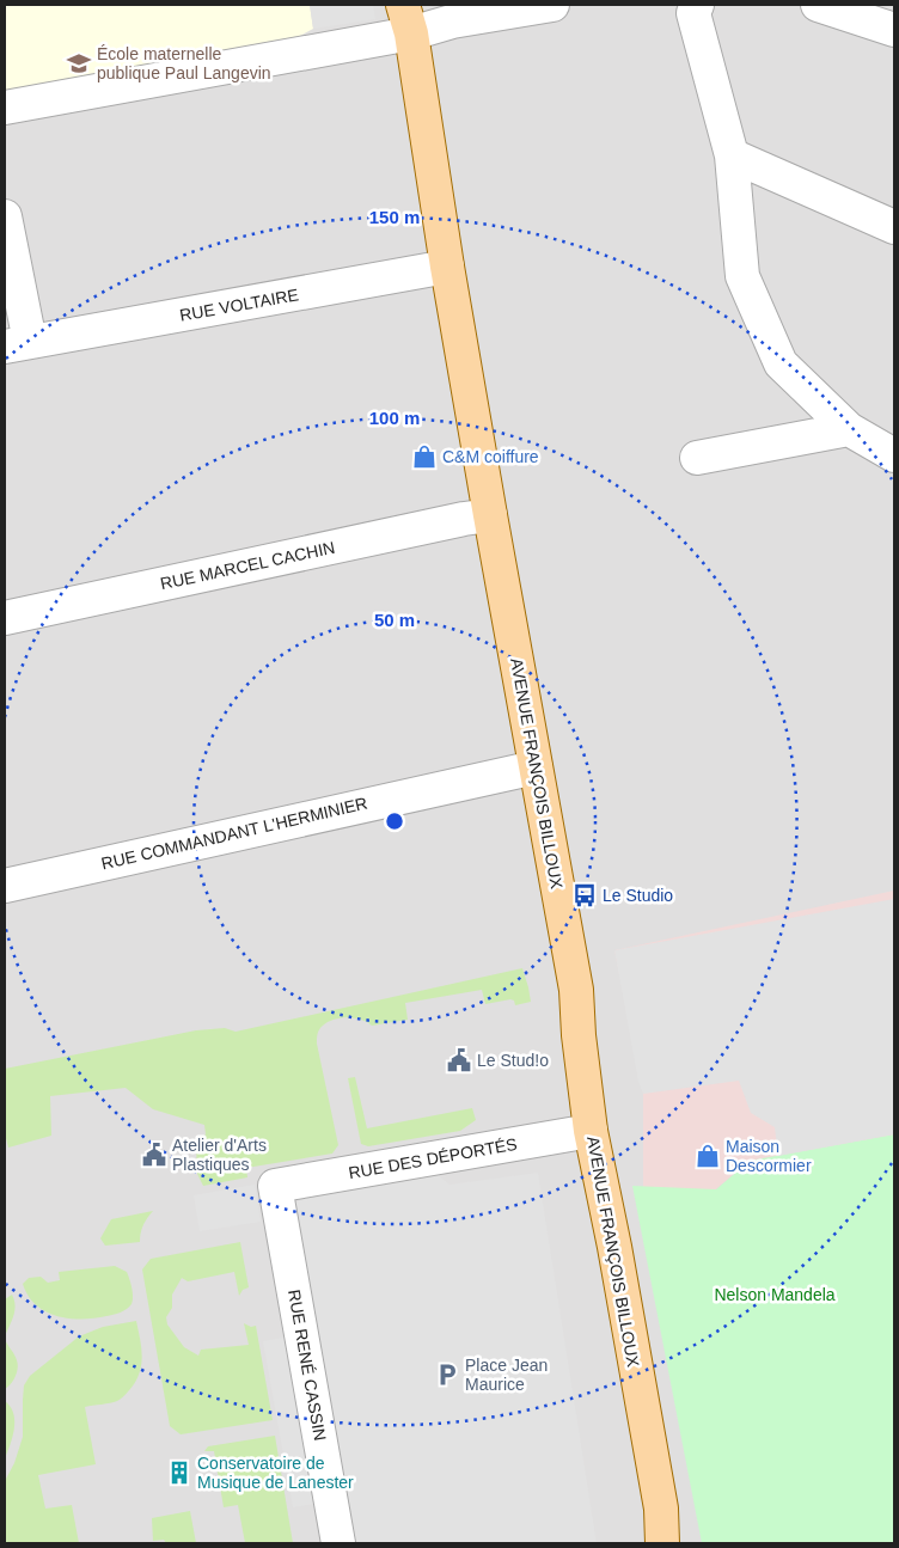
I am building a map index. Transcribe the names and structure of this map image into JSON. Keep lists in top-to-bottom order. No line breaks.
{"streets":{"main road":["AVENUE FRANÇOIS BILLOUX"],"street":["RUE VOLTAIRE","RUE MARCEL CACHIN","RUE COMMANDANT L'HERMINIER","RUE DES DÉPORTÉS","RUE RENÉ CASSIN"]},"crossings":[["RUE VOLTAIRE","AVENUE FRANÇOIS BILLOUX"],["RUE MARCEL CACHIN","AVENUE FRANÇOIS BILLOUX"],["AVENUE FRANÇOIS BILLOUX","RUE COMMANDANT L'HERMINIER"],["AVENUE FRANÇOIS BILLOUX","RUE DES DÉPORTÉS"],["RUE DES DÉPORTÉS","RUE RENÉ CASSIN"]],"parks":["Nelson Mandela"],"places":{"school or university":["École maternelle publique Paul Langevin"],"shop":["C&M coiffure","Maison Descormier"],"bus stop":["Le Studio"],"public building":["Le Stud!o","Atelier d'Arts Plastiques"],"parking":["Place Jean Maurice"],"building":["Conservatoire de Musique de Lanester"]},"rings":["150 m","100 m","50 m"]}
